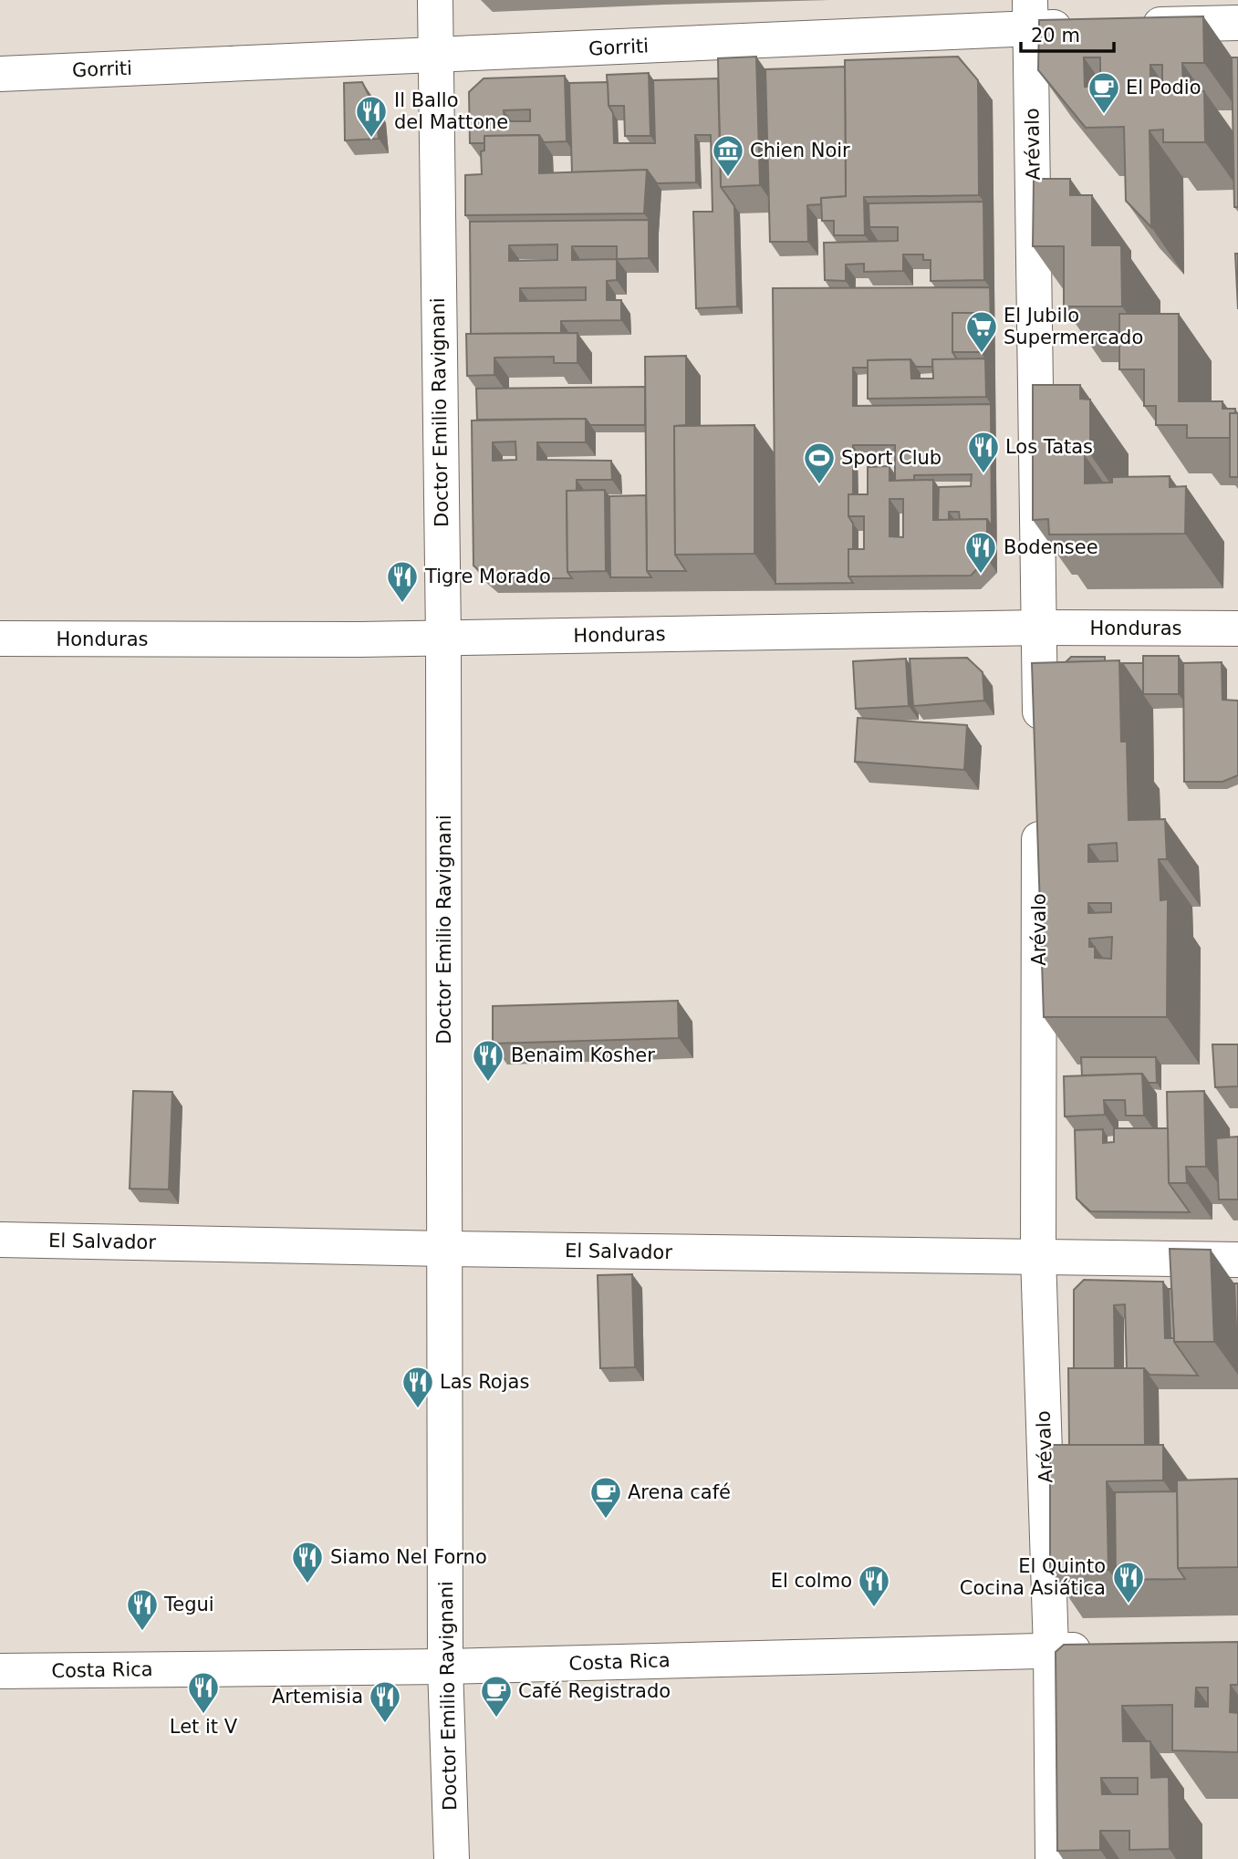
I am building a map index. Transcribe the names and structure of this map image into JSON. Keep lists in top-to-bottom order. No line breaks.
{"streets":{"street":["Gorriti","Arévalo","Doctor Emilio Ravignani","Honduras","El Salvador","Costa Rica"]},"crossings":[["Gorriti","Arévalo"],["Gorriti","Doctor Emilio Ravignani"],["Arévalo","Honduras"],["Arévalo","El Salvador"],["Arévalo","Costa Rica"],["Doctor Emilio Ravignani","Honduras"],["Doctor Emilio Ravignani","El Salvador"],["Doctor Emilio Ravignani","Costa Rica"]],"places":{"cafe":["El Podio","Arena café","Café Registrado"],"restaurant":["Il Ballo del Mattone","Los Tatas","Bodensee","Tigre Morado","Benaim Kosher","Las Rojas","Siamo Nel Forno","El Quinto Cocina Asiática","El colmo","Tegui","Let it V","Artemisia"],"museum":["Chien Noir"],"supermarket":["El Jubilo Supermercado"],"sports":["Sport Club"]},"scale_bar":"20 m"}
